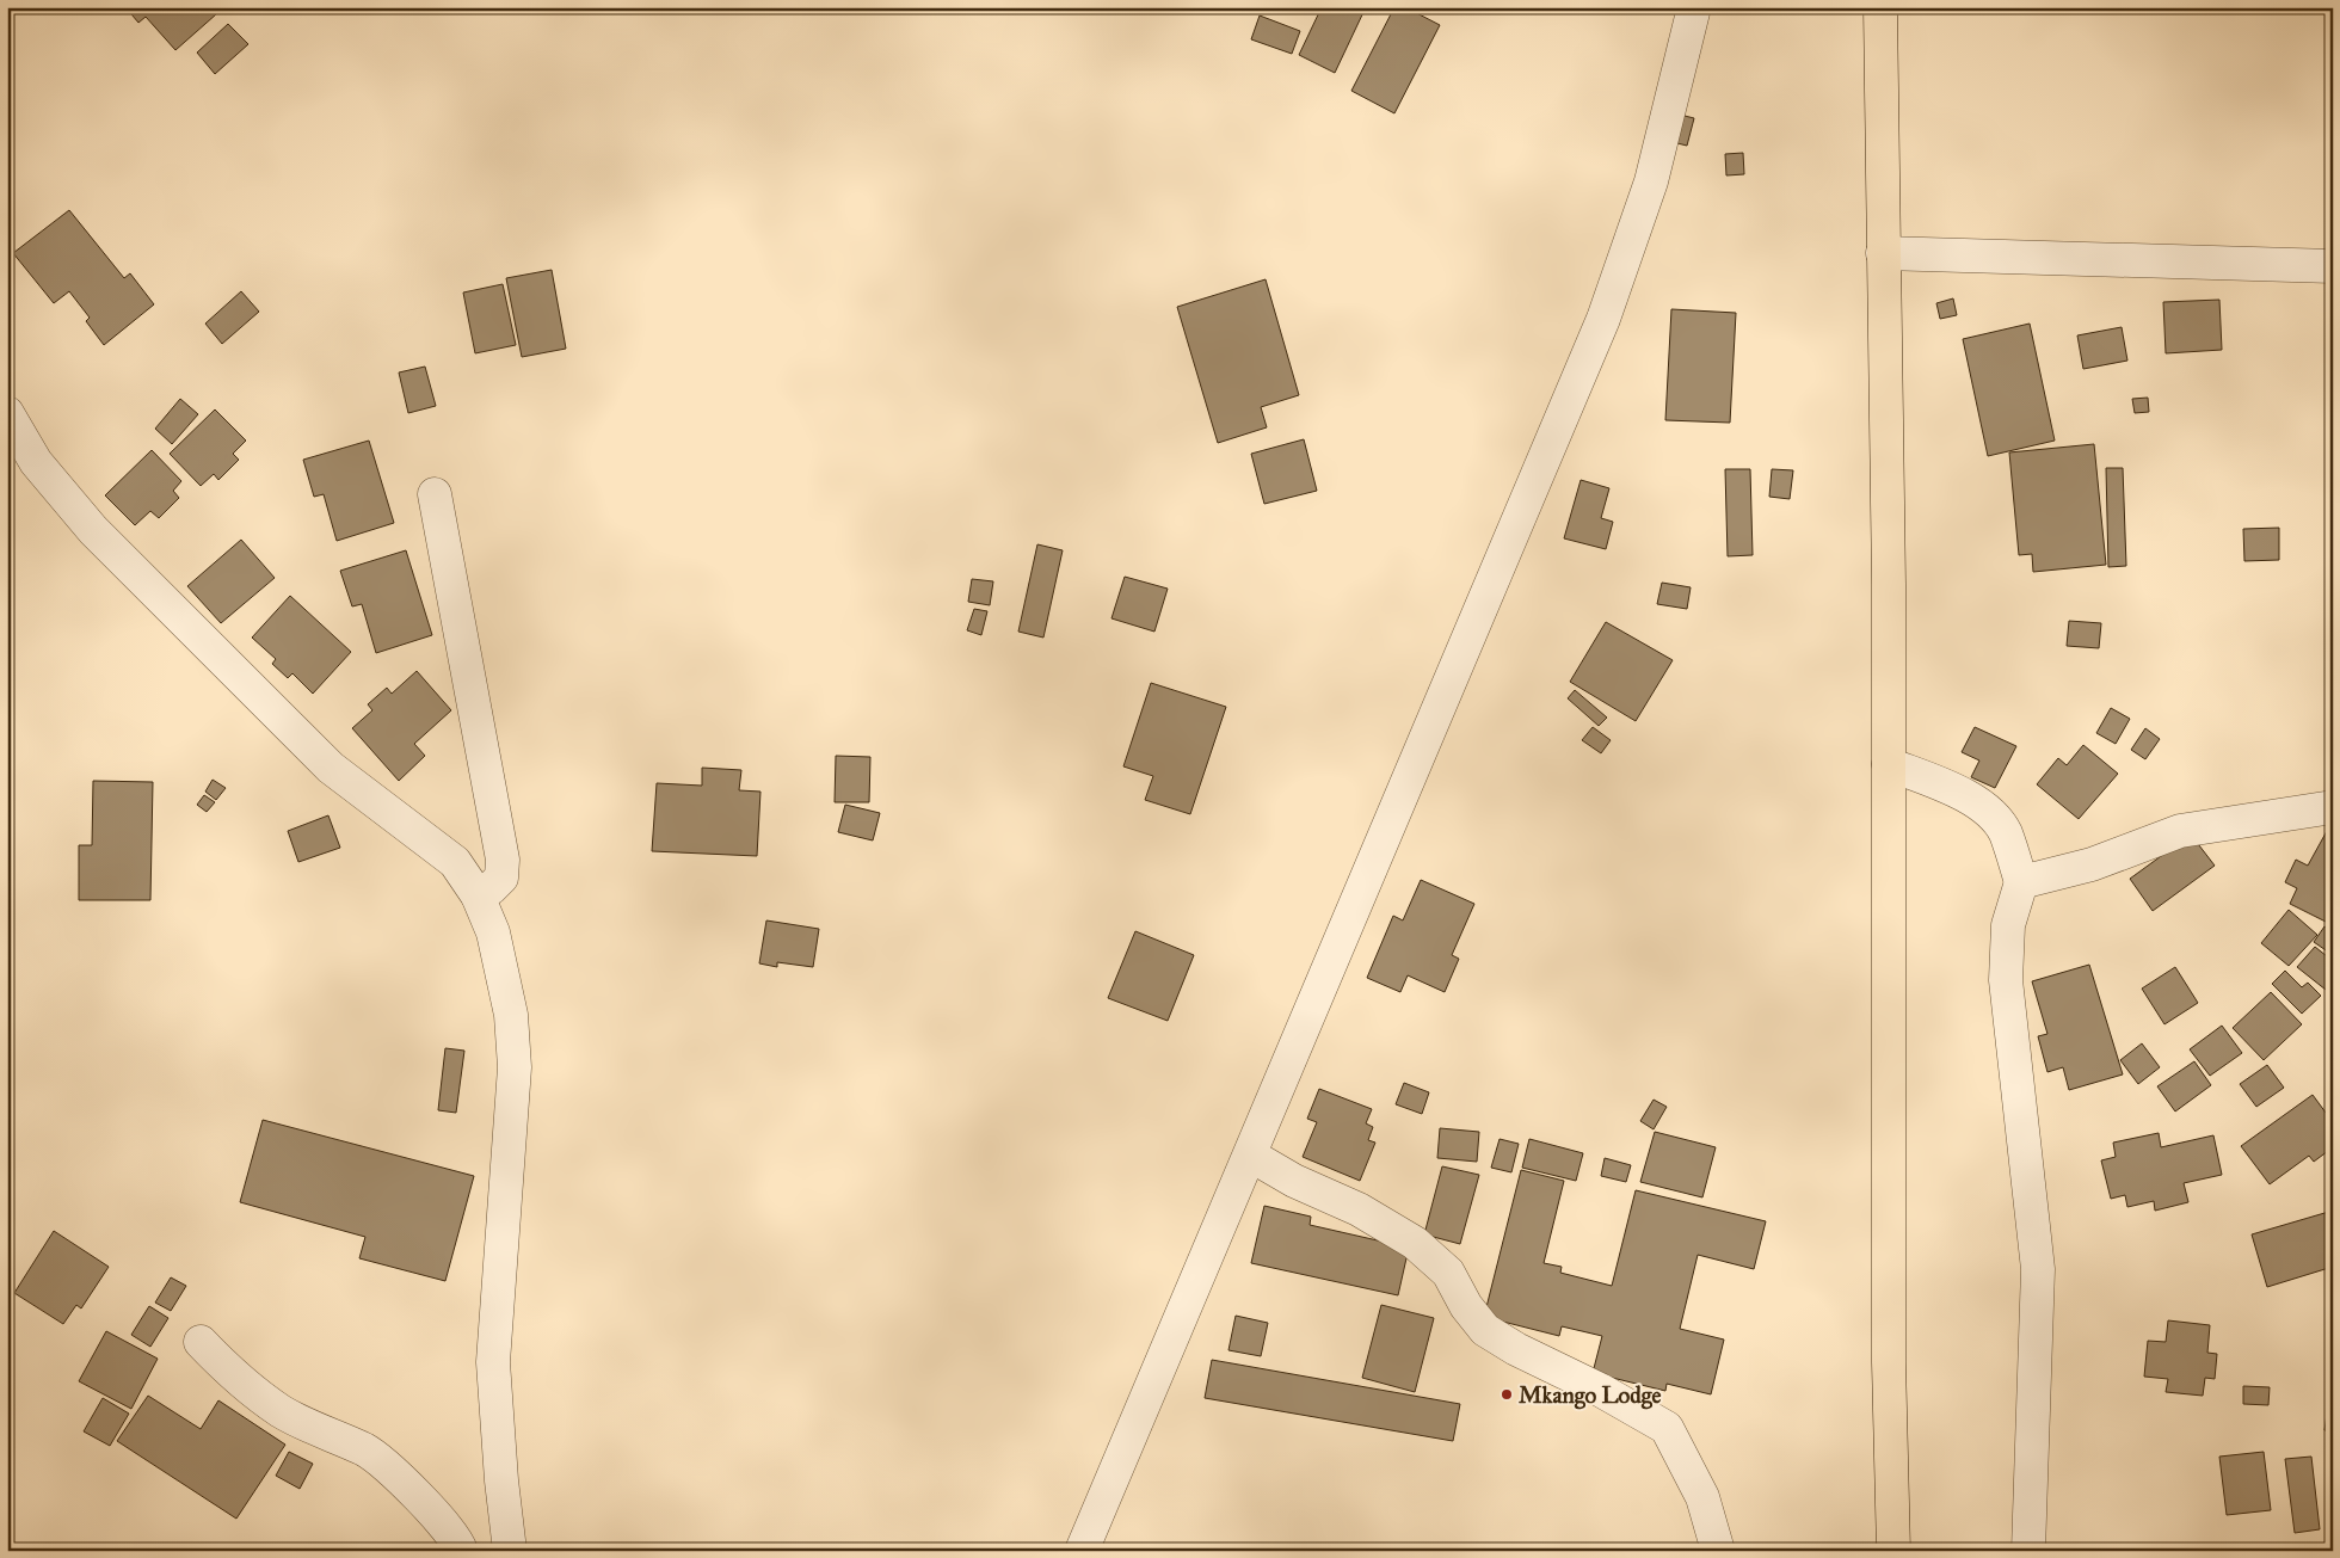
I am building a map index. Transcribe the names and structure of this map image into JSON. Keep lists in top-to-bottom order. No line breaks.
{"places":["Mkango Lodge"]}
